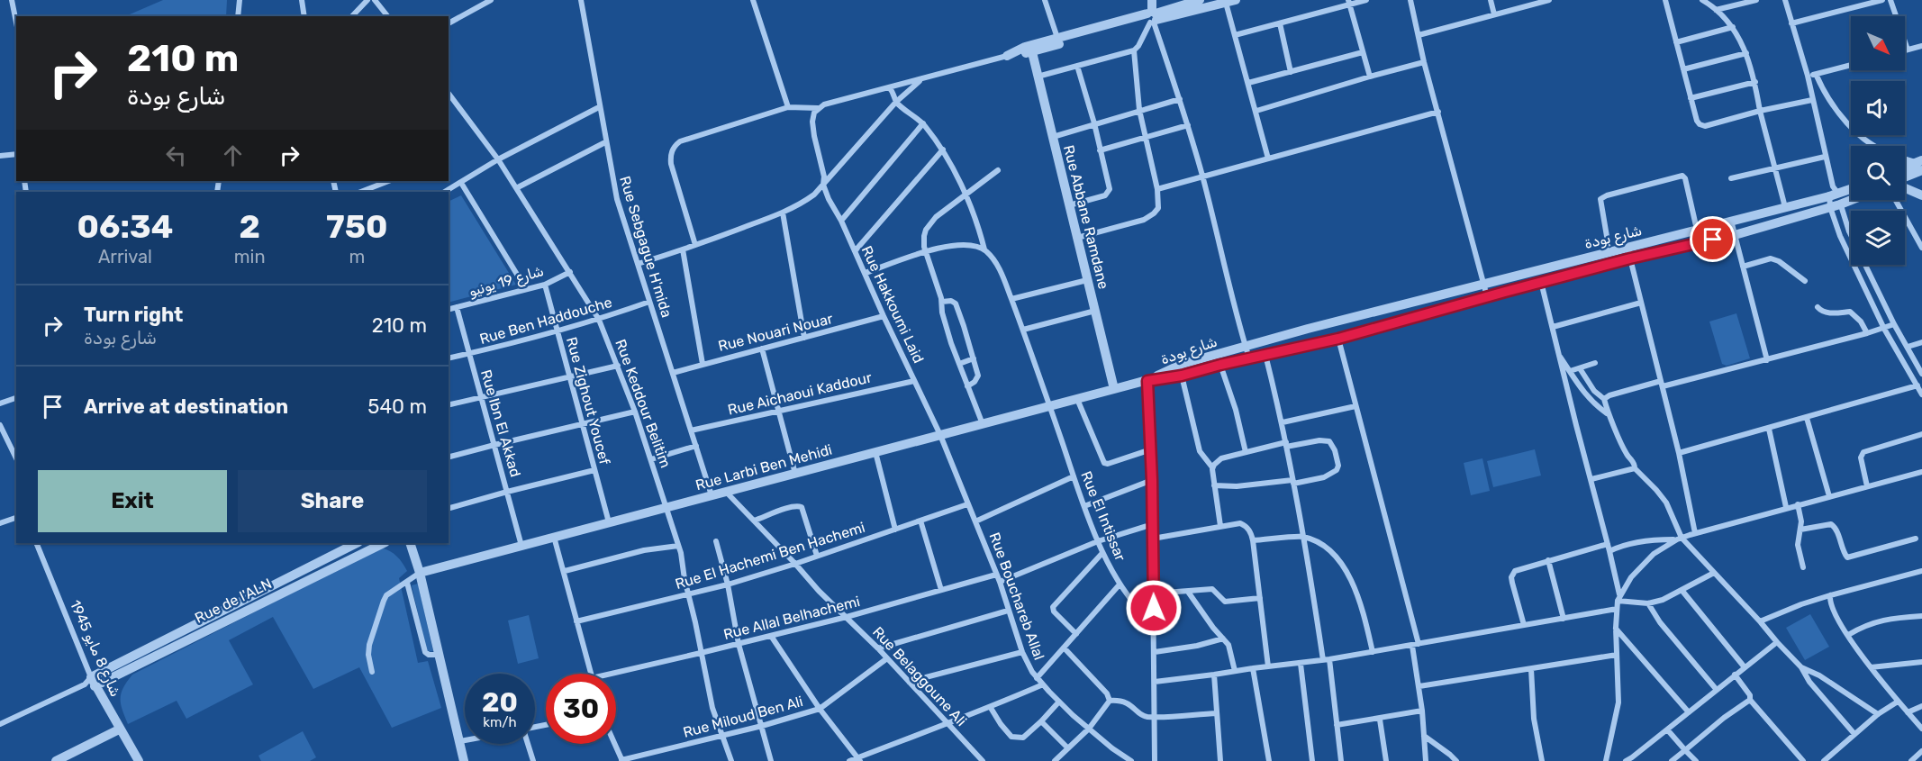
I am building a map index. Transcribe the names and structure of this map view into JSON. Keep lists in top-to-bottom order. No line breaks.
{"streets":{"street":["Rue Abbane Ramdane","شارع بودة","Rue Sebgague H'mida","شارع 19 يونيو","Rue Hakkoumi Laid","Rue Ben Haddouche","Rue Nouari Nouar","Rue Aichaoui Kaddour","Rue Zighout Youcef","Rue Keddour Belitim","Rue Ibn El Akkad","Rue Larbi Ben Mehidi","Rue El Intissar","Rue El Hachemi Ben Hachemi","Rue Bouchareb Allal","Rue de l'ALN","Rue Allal Belhachemi","شارع 8 مايو 1945","Rue Belaggoune Ali","Rue Miloud Ben Ali"]},"crossings":[["Rue Abbane Ramdane","Rue Larbi Ben Mehidi"],["شارع بودة","Rue Larbi Ben Mehidi"],["Rue Sebgague H'mida","Rue Ben Haddouche"],["Rue Sebgague H'mida","Rue Nouari Nouar"],["Rue Sebgague H'mida","Rue Aichaoui Kaddour"],["Rue Sebgague H'mida","Rue Larbi Ben Mehidi"],["شارع 19 يونيو","Rue Zighout Youcef"],["شارع 19 يونيو","Rue Keddour Belitim"],["شارع 19 يونيو","Rue Ibn El Akkad"],["Rue Hakkoumi Laid","Rue Nouari Nouar"],["Rue Hakkoumi Laid","Rue Aichaoui Kaddour"],["Rue Hakkoumi Laid","Rue Larbi Ben Mehidi"],["Rue Hakkoumi Laid","Rue Bouchareb Allal"],["Rue Ben Haddouche","Rue Zighout Youcef"],["Rue Ben Haddouche","Rue Keddour Belitim"],["Rue Ben Haddouche","Rue Ibn El Akkad"],["Rue Zighout Youcef","Rue Larbi Ben Mehidi"],["Rue Keddour Belitim","Rue Larbi Ben Mehidi"],["Rue Keddour Belitim","Rue El Hachemi Ben Hachemi"],["Rue Keddour Belitim","Rue Allal Belhachemi"],["Rue Keddour Belitim","Rue Miloud Ben Ali"],["Rue Ibn El Akkad","Rue Larbi Ben Mehidi"],["Rue Larbi Ben Mehidi","Rue El Intissar"],["Rue Larbi Ben Mehidi","Rue Bouchareb Allal"],["Rue Larbi Ben Mehidi","Rue Belaggoune Ali"],["Rue El Hachemi Ben Hachemi","Rue Bouchareb Allal"],["Rue El Hachemi Ben Hachemi","Rue Belaggoune Ali"],["Rue Bouchareb Allal","Rue Allal Belhachemi"],["Rue de l'ALN","شارع 8 مايو 1945"],["Rue Allal Belhachemi","Rue Belaggoune Ali"],["Rue Belaggoune Ali","Rue Miloud Ben Ali"]],"north":"bottom right","page":{"turn":["210 m","شارع بودة"],"eta":["06:34","Arrival","2","min","750","m"],"list":[{"name":"Turn right","note":"شارع بودة","value":"210 m"},{"name":"Arrive at destination","value":"540 m"}],"buttons":["Exit","Share"],"speed":"20 km/h","limit":"30"}}
